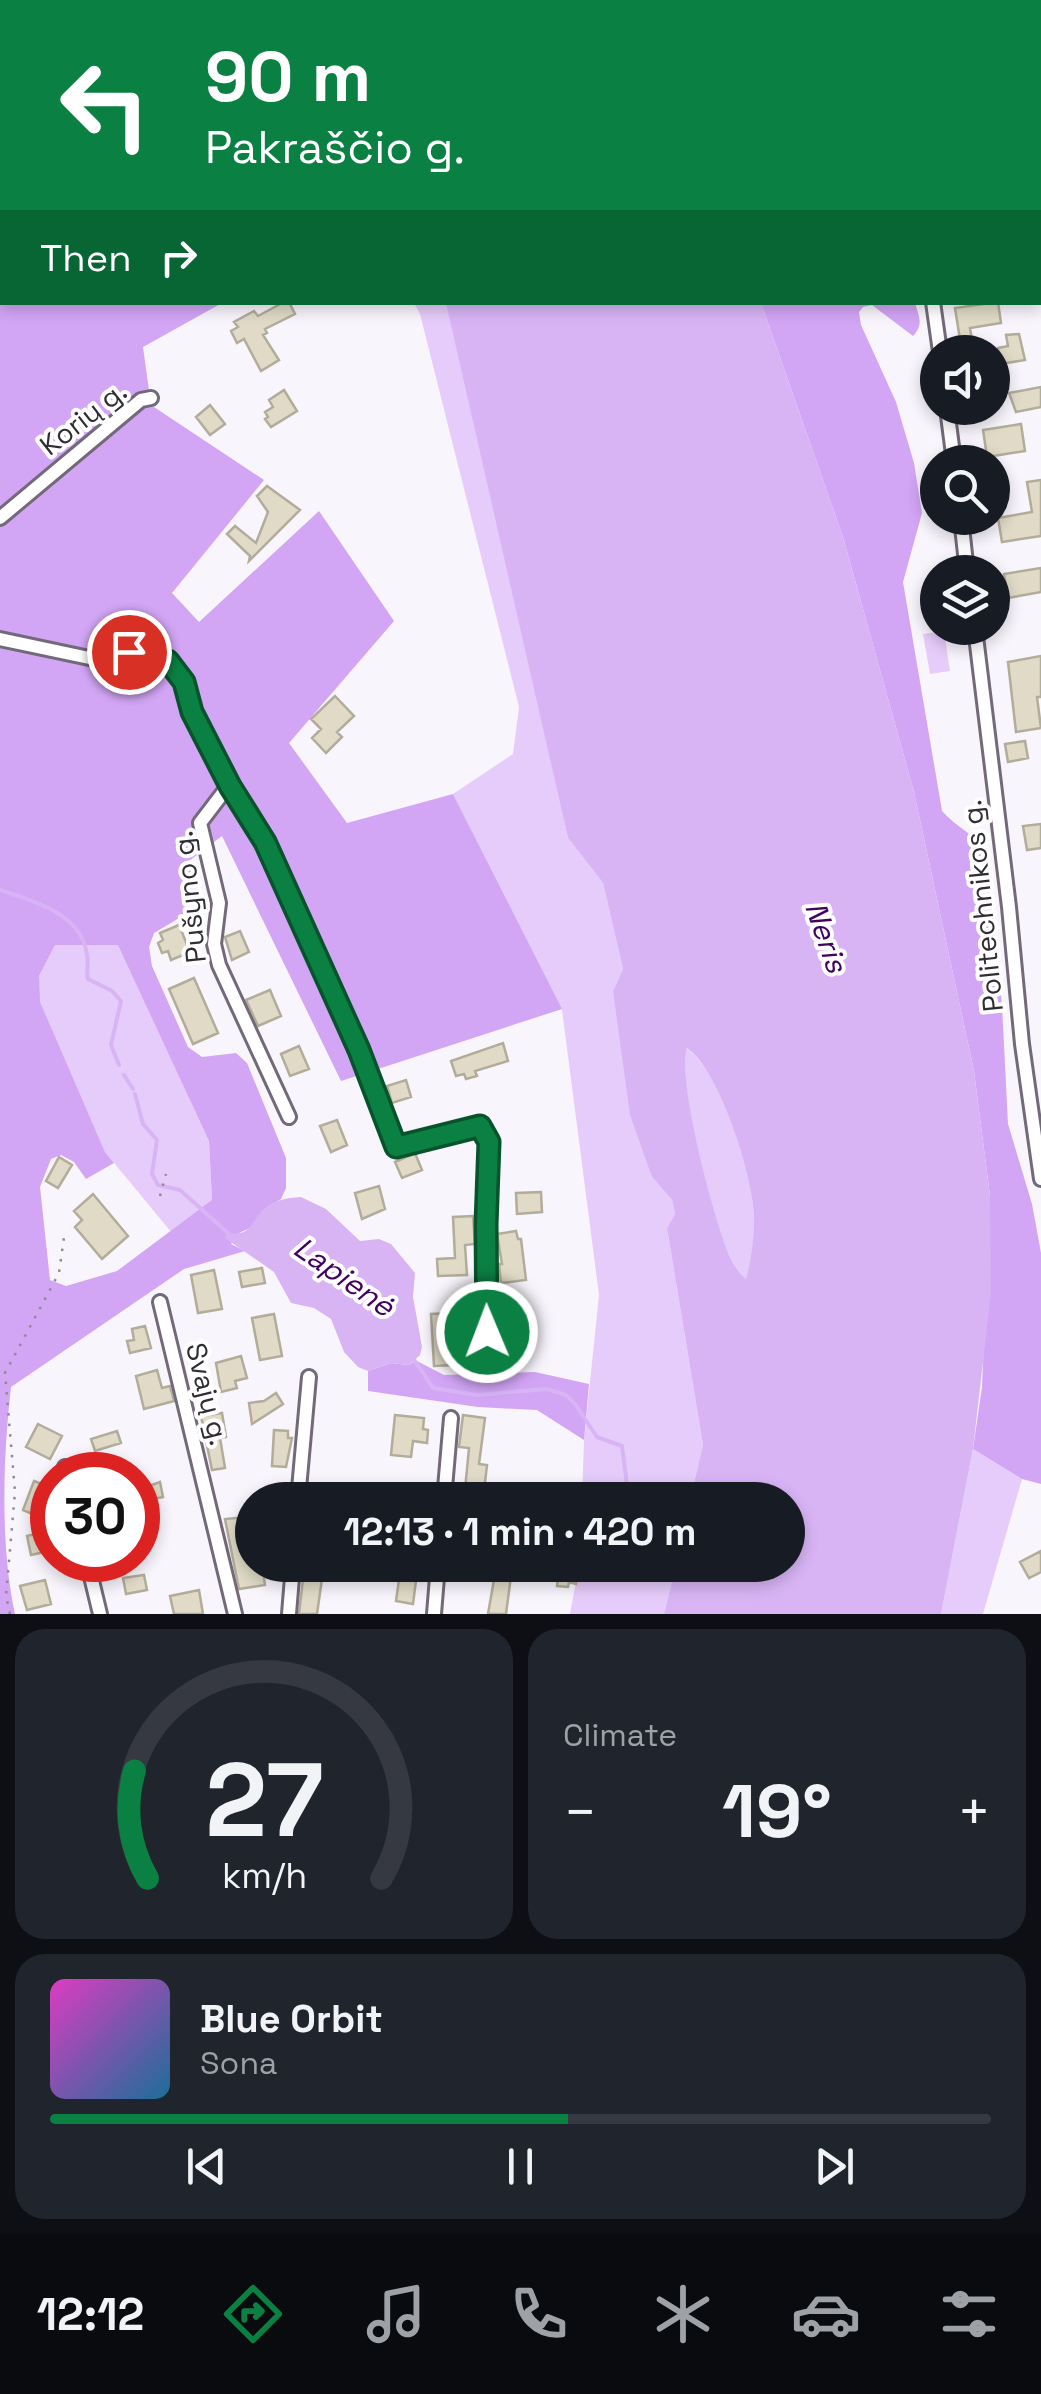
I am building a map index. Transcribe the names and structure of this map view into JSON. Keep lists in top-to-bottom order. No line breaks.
{"streets":{"street":["Korių g.","Pušyno g.","Politechnikos g.","Svajų g."]},"water":["Neris","Lapienė"],"page":{"turn":["90 m","Pakraščio g."],"then":"Then","limit":"30","trip":"12:13 · 1 min · 420 m","tile":"Climate","heat":["−","19°","+"],"song":["Blue Orbit","Sona"],"tabs":"12:12","gauge":["27","km/h"]}}
